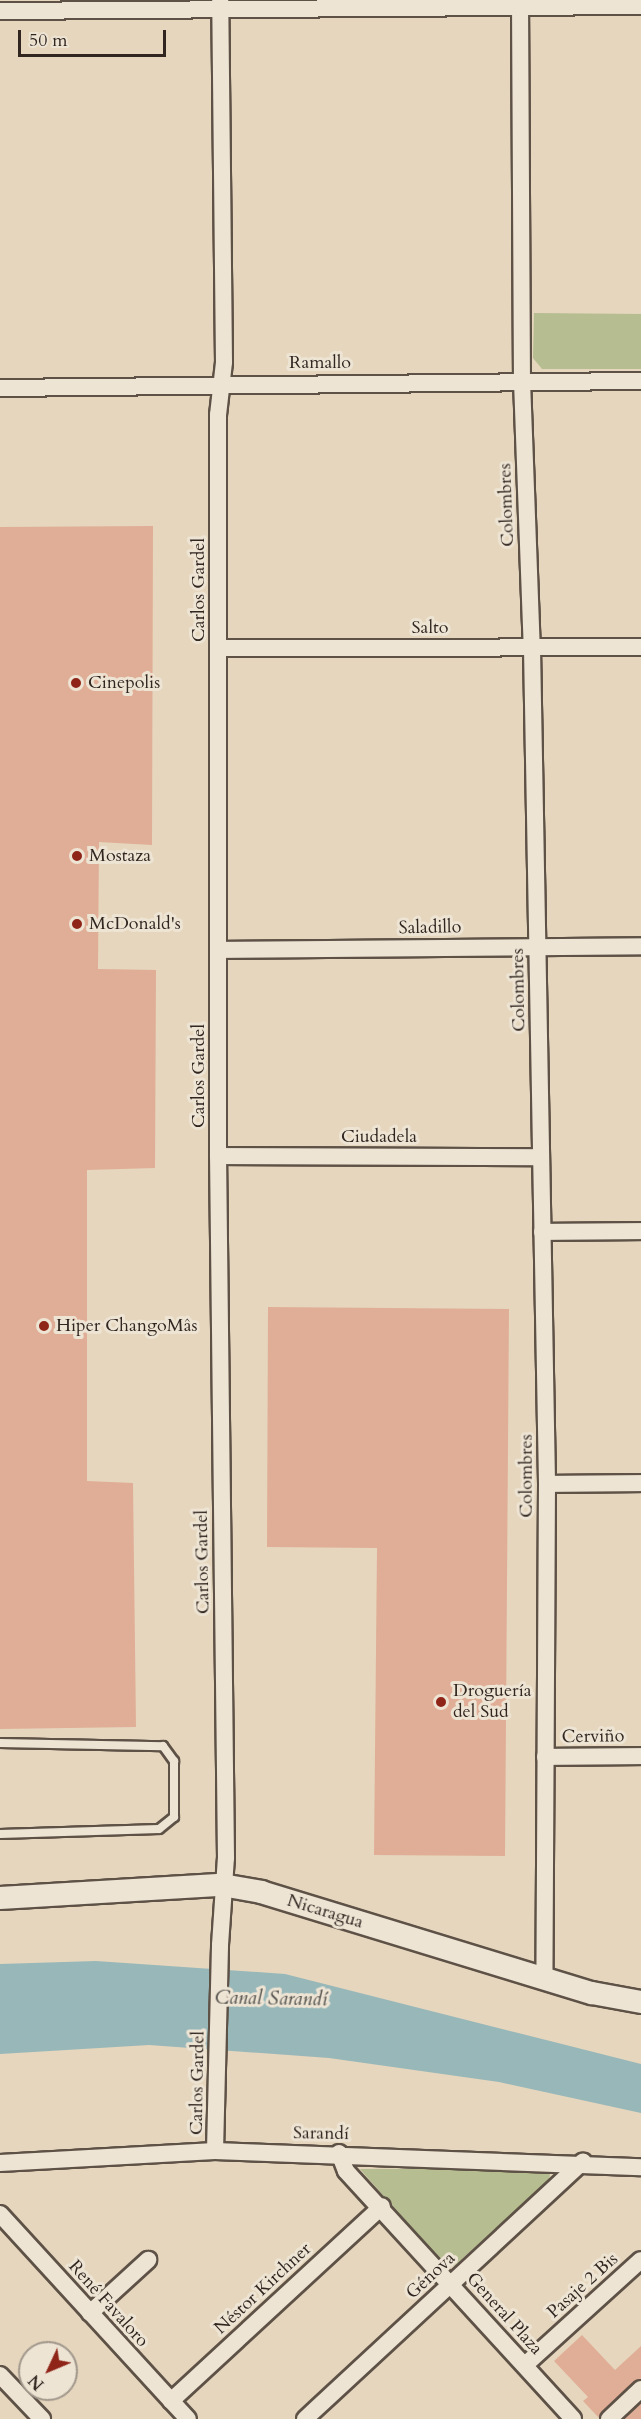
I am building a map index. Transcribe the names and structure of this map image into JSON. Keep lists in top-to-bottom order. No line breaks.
{"streets":{"main road":["Nicaragua"],"street":["Ramallo","Colombres","Carlos Gardel","Salto","Saladillo","Ciudadela","Cerviño","Sarandí","Génova","Pasaje 2 Bis","Néstor Kirchner","René Favaloro","General Plaza"]},"crossings":[["Ramallo","Colombres"],["Ramallo","Carlos Gardel"],["Colombres","Salto"],["Colombres","Saladillo"],["Colombres","Ciudadela"],["Colombres","Cerviño"],["Colombres","Nicaragua"],["Carlos Gardel","Salto"],["Carlos Gardel","Saladillo"],["Carlos Gardel","Ciudadela"],["Carlos Gardel","Nicaragua"],["Carlos Gardel","Sarandí"],["Sarandí","Génova"],["Sarandí","General Plaza"],["Génova","General Plaza"],["Pasaje 2 Bis","General Plaza"],["Néstor Kirchner","René Favaloro"],["Néstor Kirchner","General Plaza"]],"water":["Canal Sarandí"],"places":["Cinepolis","Mostaza","McDonald's","Hiper ChangoMâs","Droguería del Sud"],"scale_bar":"50 m","north":"bottom left"}
